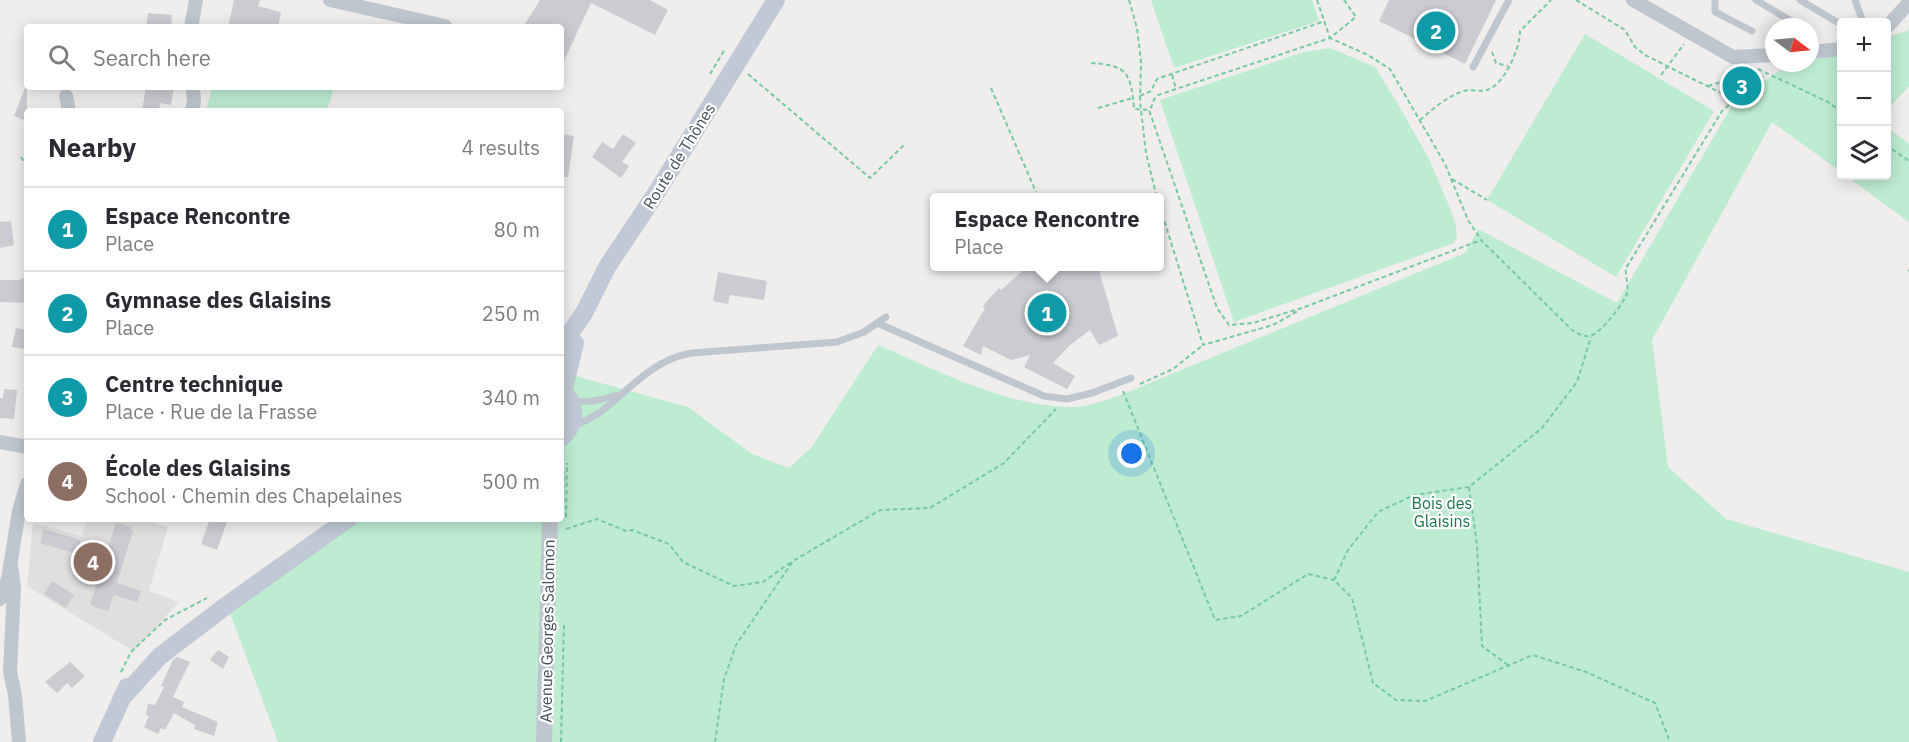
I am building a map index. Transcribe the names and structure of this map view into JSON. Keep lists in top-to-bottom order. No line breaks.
{"streets":{"main road":["Route de Thônes"],"street":["Avenue Georges Salomon"]},"parks":["Bois des Glaisins"],"north":"right","page":{"pins":["2","3","1","4"],"map_buttons":["+","−"],"search":"Search here","heading":["Nearby","4 results"],"list":[{"mark":"1","name":"Espace Rencontre","note":"Place","value":"80 m"},{"mark":"2","name":"Gymnase des Glaisins","note":"Place","value":"250 m"},{"mark":"3","name":"Centre technique","note":"Place · Rue de la Frasse","value":"340 m"},{"mark":"4","name":"École des Glaisins","note":"School · Chemin des Chapelaines","value":"500 m"}],"popup":["Espace Rencontre","Place"]}}
